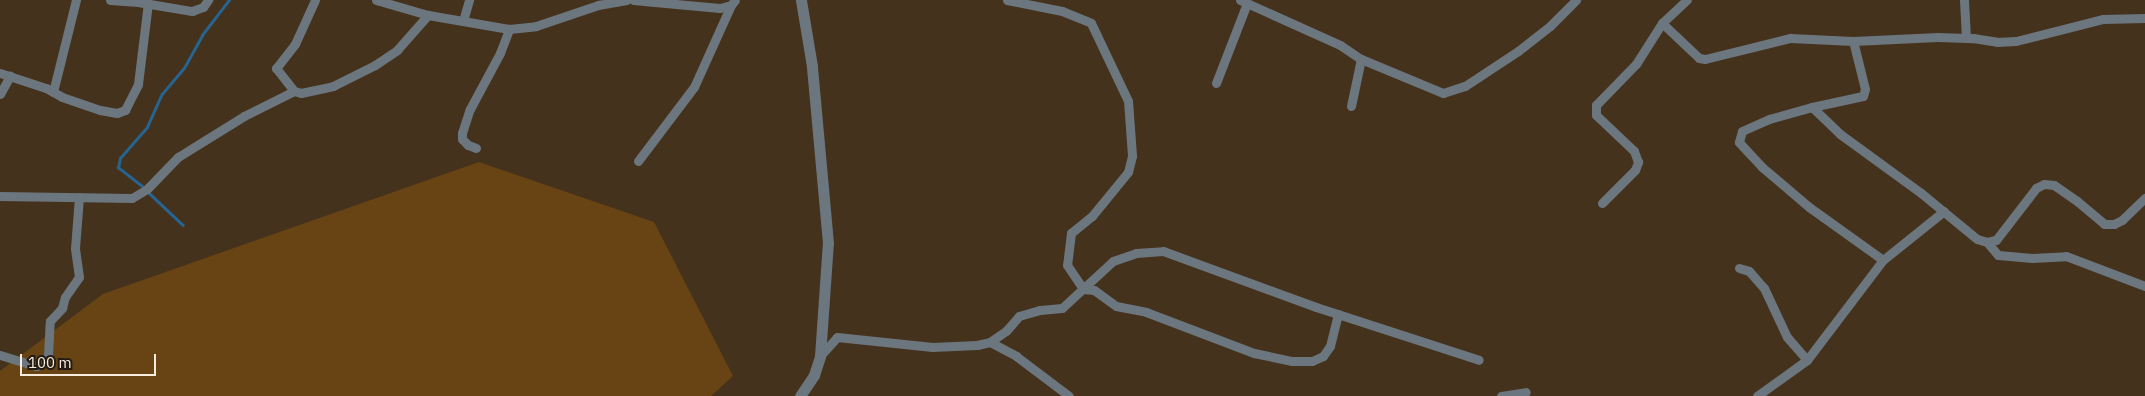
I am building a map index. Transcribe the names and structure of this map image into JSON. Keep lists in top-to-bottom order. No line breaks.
{"scale_bar":"100 m"}
